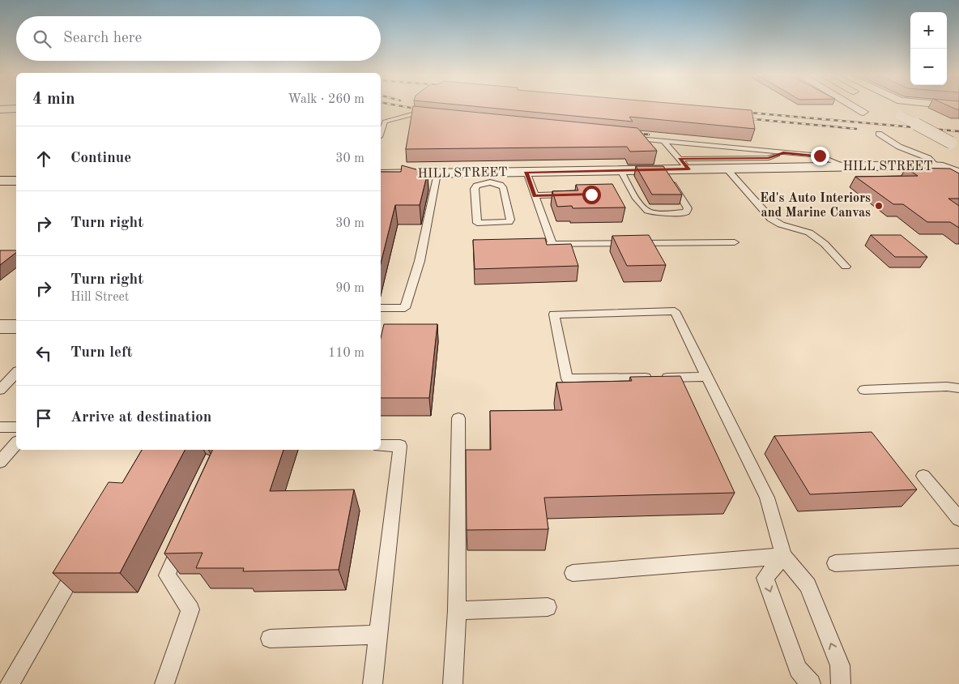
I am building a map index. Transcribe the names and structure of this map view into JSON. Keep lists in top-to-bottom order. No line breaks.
{"streets":{"street":["HILL STREET"]},"places":["Ed's Auto Interiors and Marine Canvas"],"page":{"map_buttons":["+","−"],"search":"Search here","heading":["4 min","Walk · 260 m"],"list":[["Continue","30 m"],["Turn right","30 m"],["Turn right","Hill Street","90 m"],["Turn left","110 m"],"Arrive at destination"]}}
